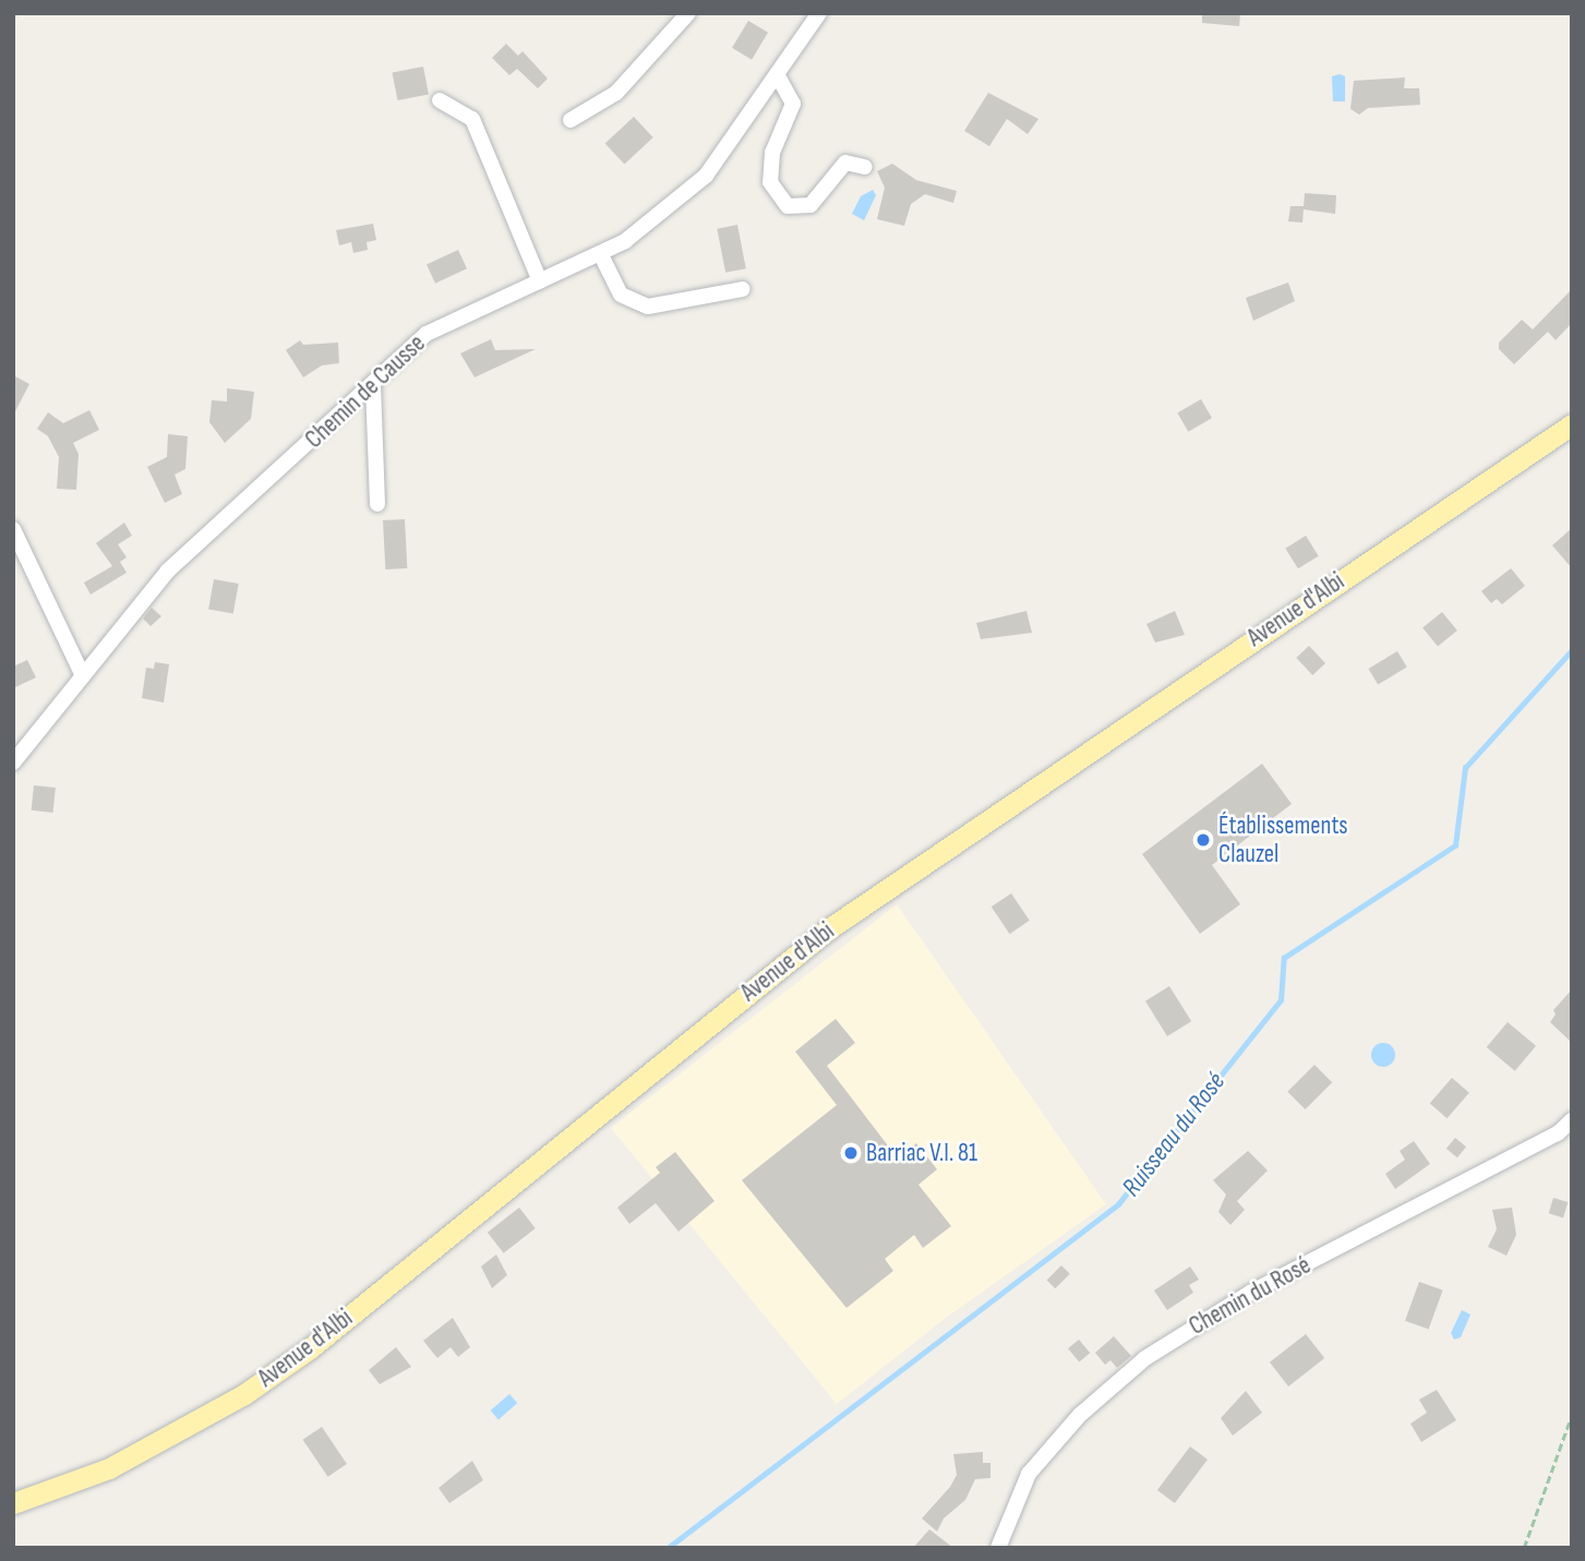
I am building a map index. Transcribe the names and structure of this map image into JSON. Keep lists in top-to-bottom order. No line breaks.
{"streets":{"main road":["Avenue d'Albi"],"street":["Chemin de Causse","Chemin du Rosé"]},"water":["Ruisseau du Rosé"],"places":["Établissements Clauzel","Barriac V.I. 81"]}
